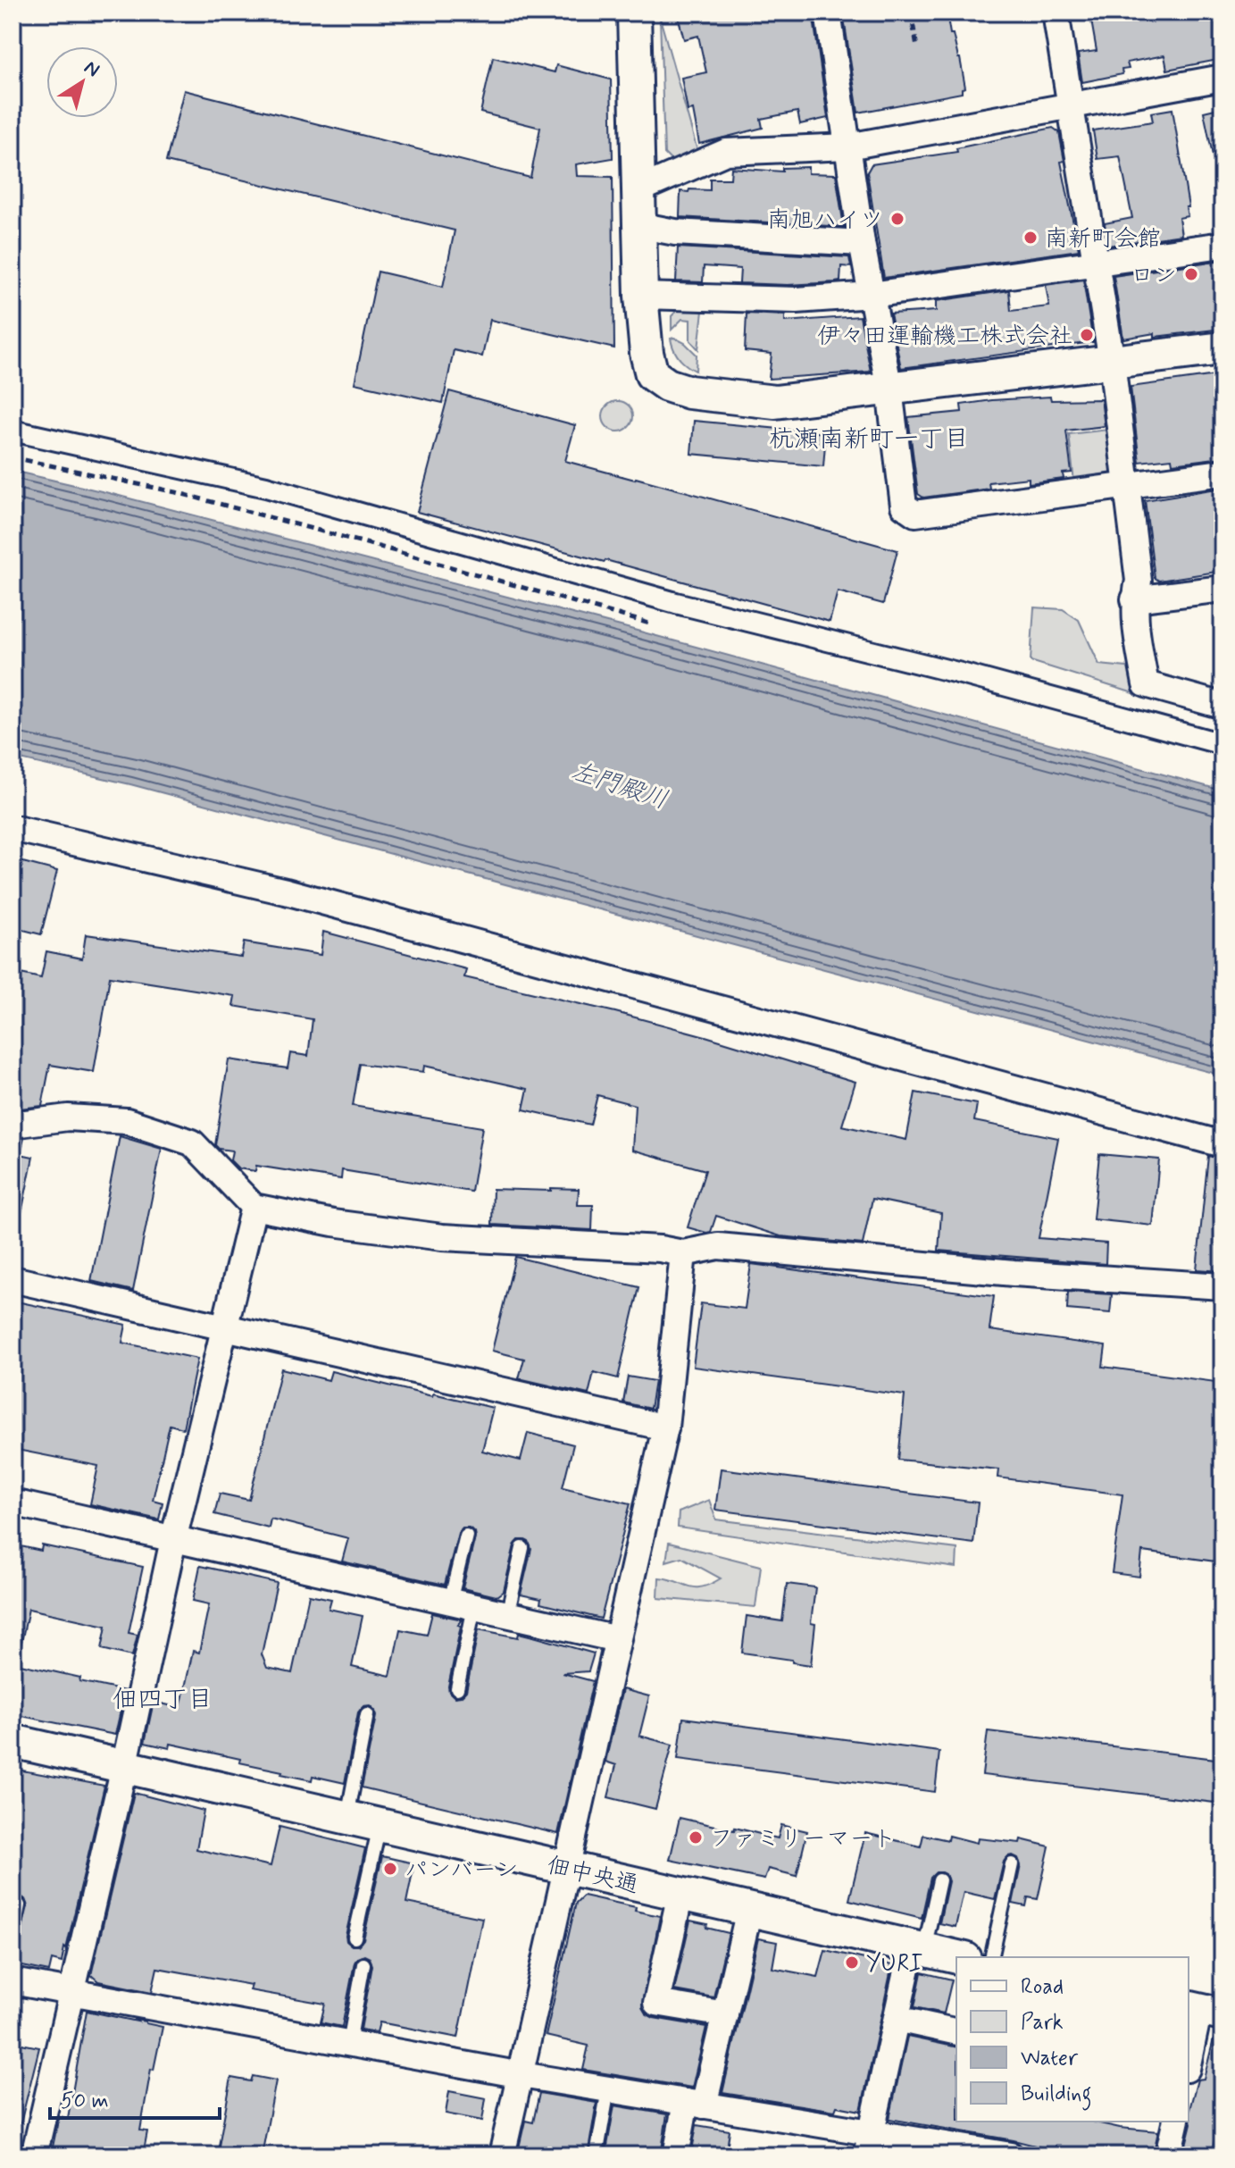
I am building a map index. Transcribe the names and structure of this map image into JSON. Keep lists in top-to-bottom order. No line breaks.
{"streets":{"street":["佃中央通"]},"districts":["杭瀬南新町一丁目","佃四丁目"],"water":["左門殿川"],"places":["南旭ハイツ","南新町会館","ロン","伊々田運輸機工株式会社","ファミリーマート","パンバーン","YURI"],"legend":["Road","Park","Water","Building"],"scale_bar":"50 m","north":"top right"}
